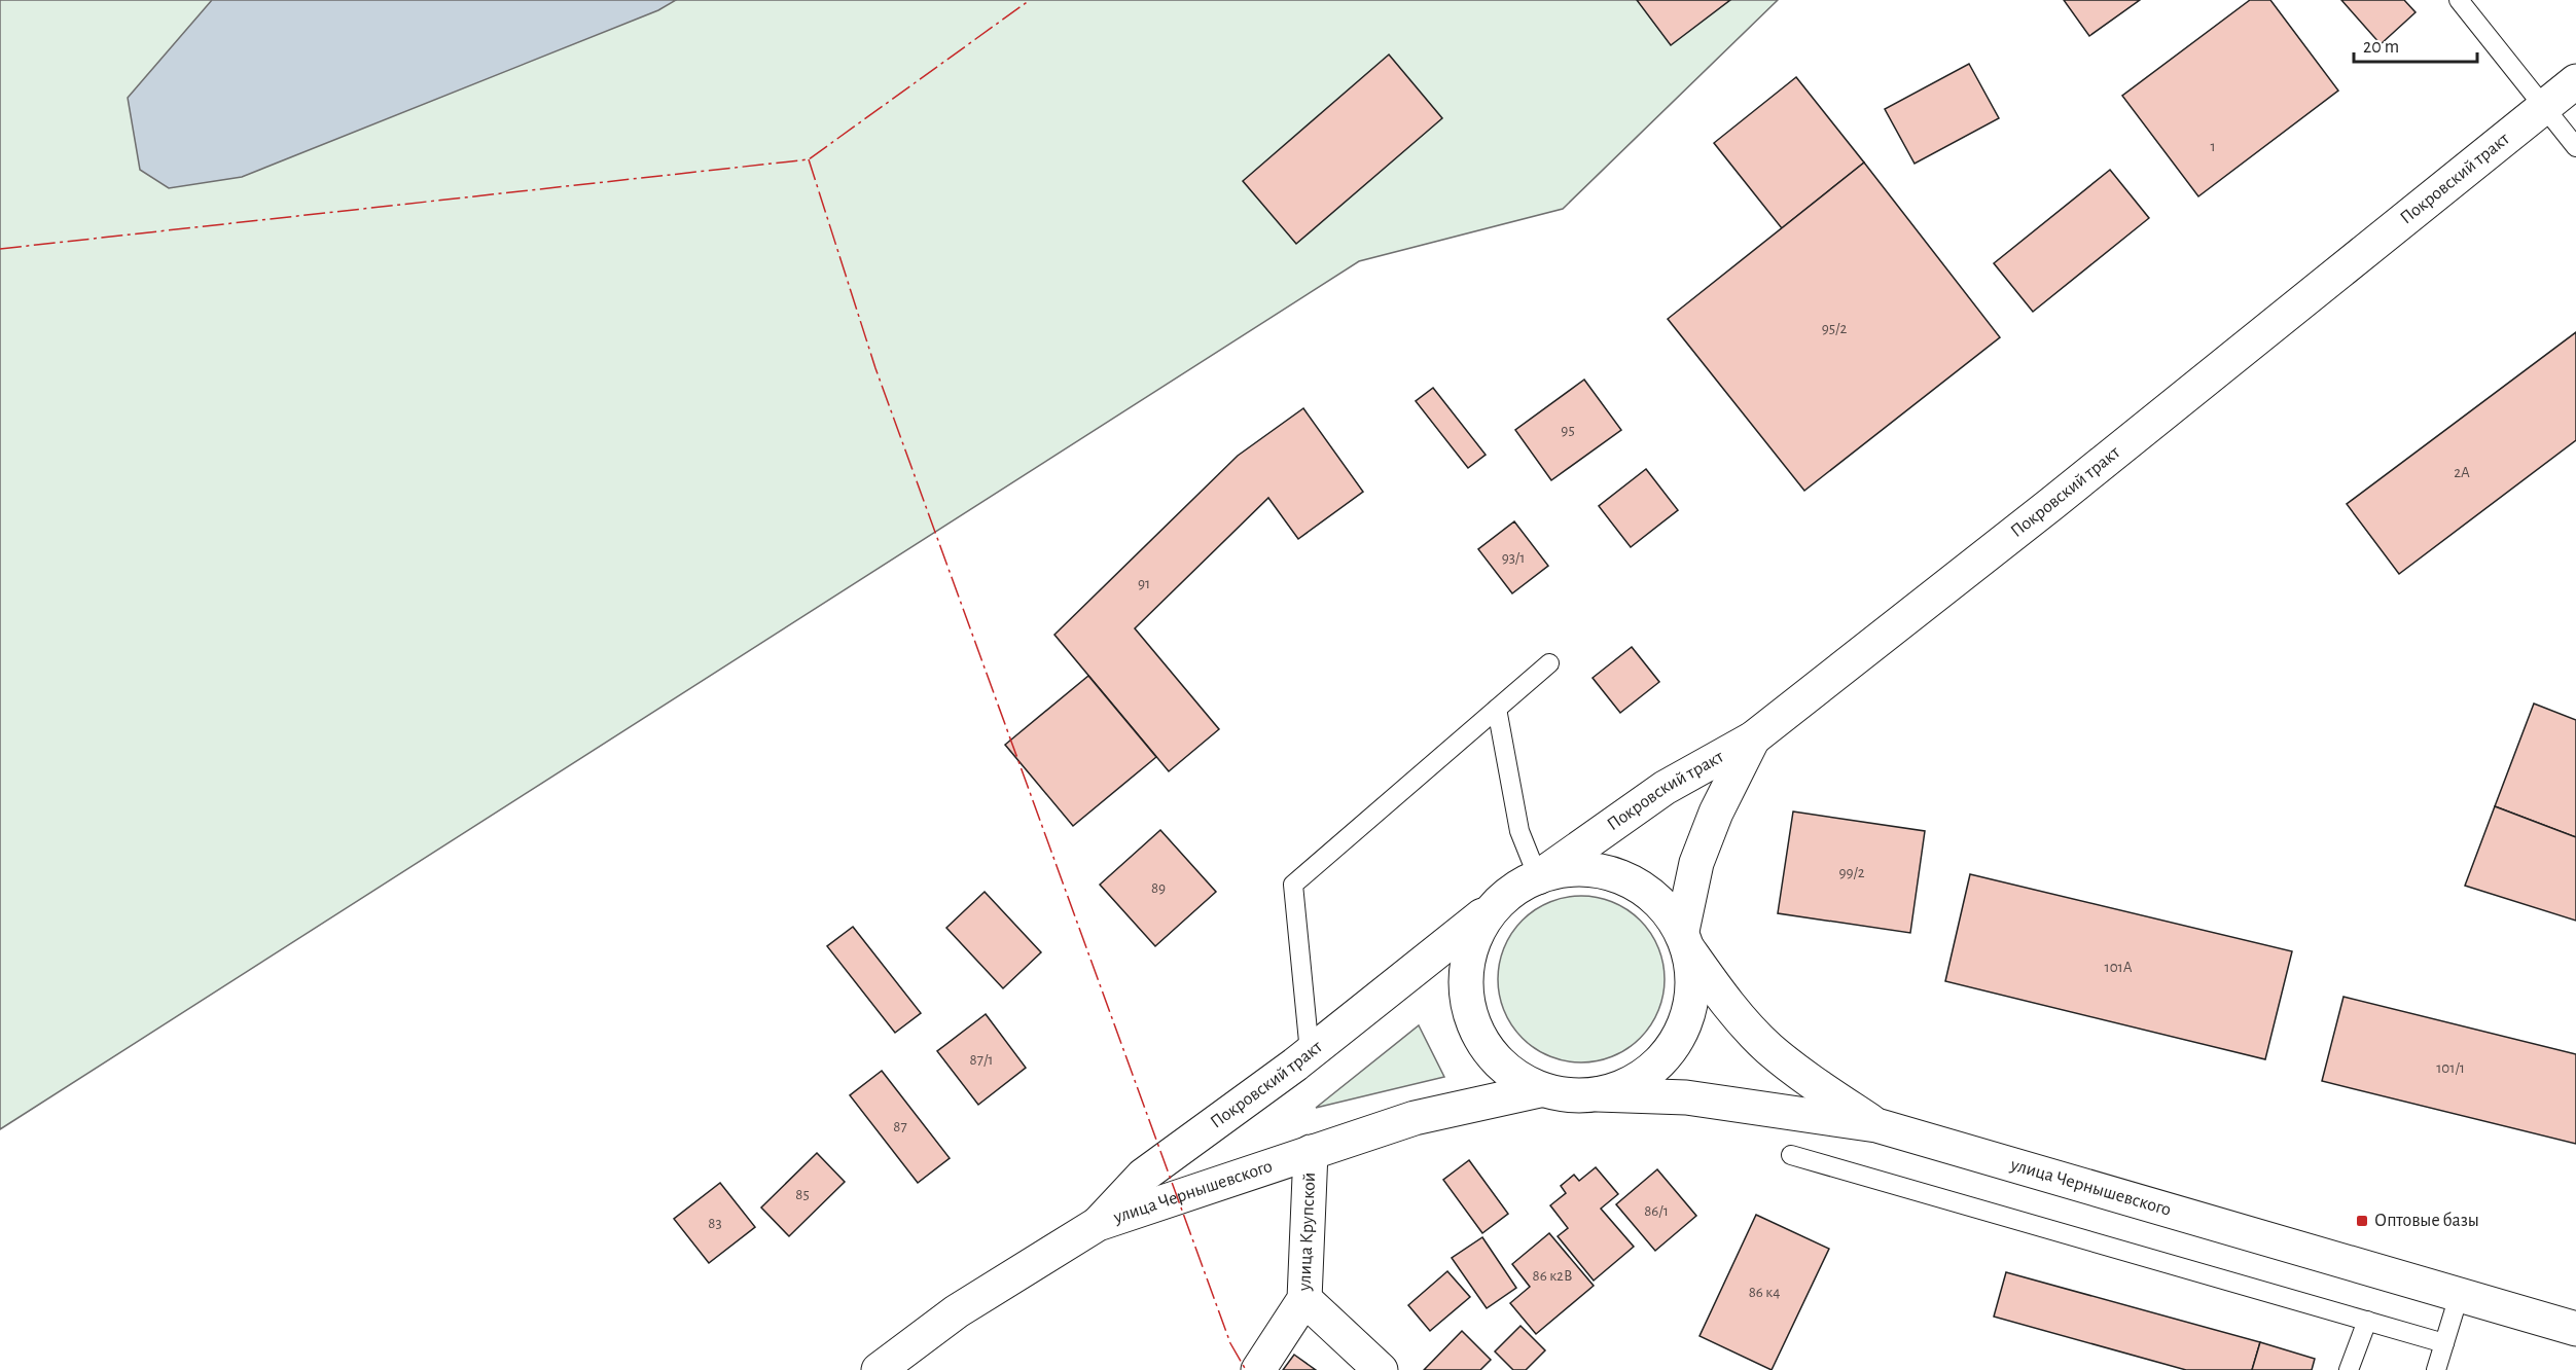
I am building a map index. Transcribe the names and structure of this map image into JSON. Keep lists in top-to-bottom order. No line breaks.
{"streets":{"main road":["Покровский тракт","улица Чернышевского","улица Крупской"]},"crossings":[["Покровский тракт","улица Чернышевского"],["улица Чернышевского","улица Крупской"]],"places":{"transit":["Оптовые базы"]},"house_numbers":["1","95/2","95","2А","93/1","91","99/2","89","101А","87/1","101/1","87","85","86/1","83","86 к2В","86 к4"],"scale_bar":"20 m"}
